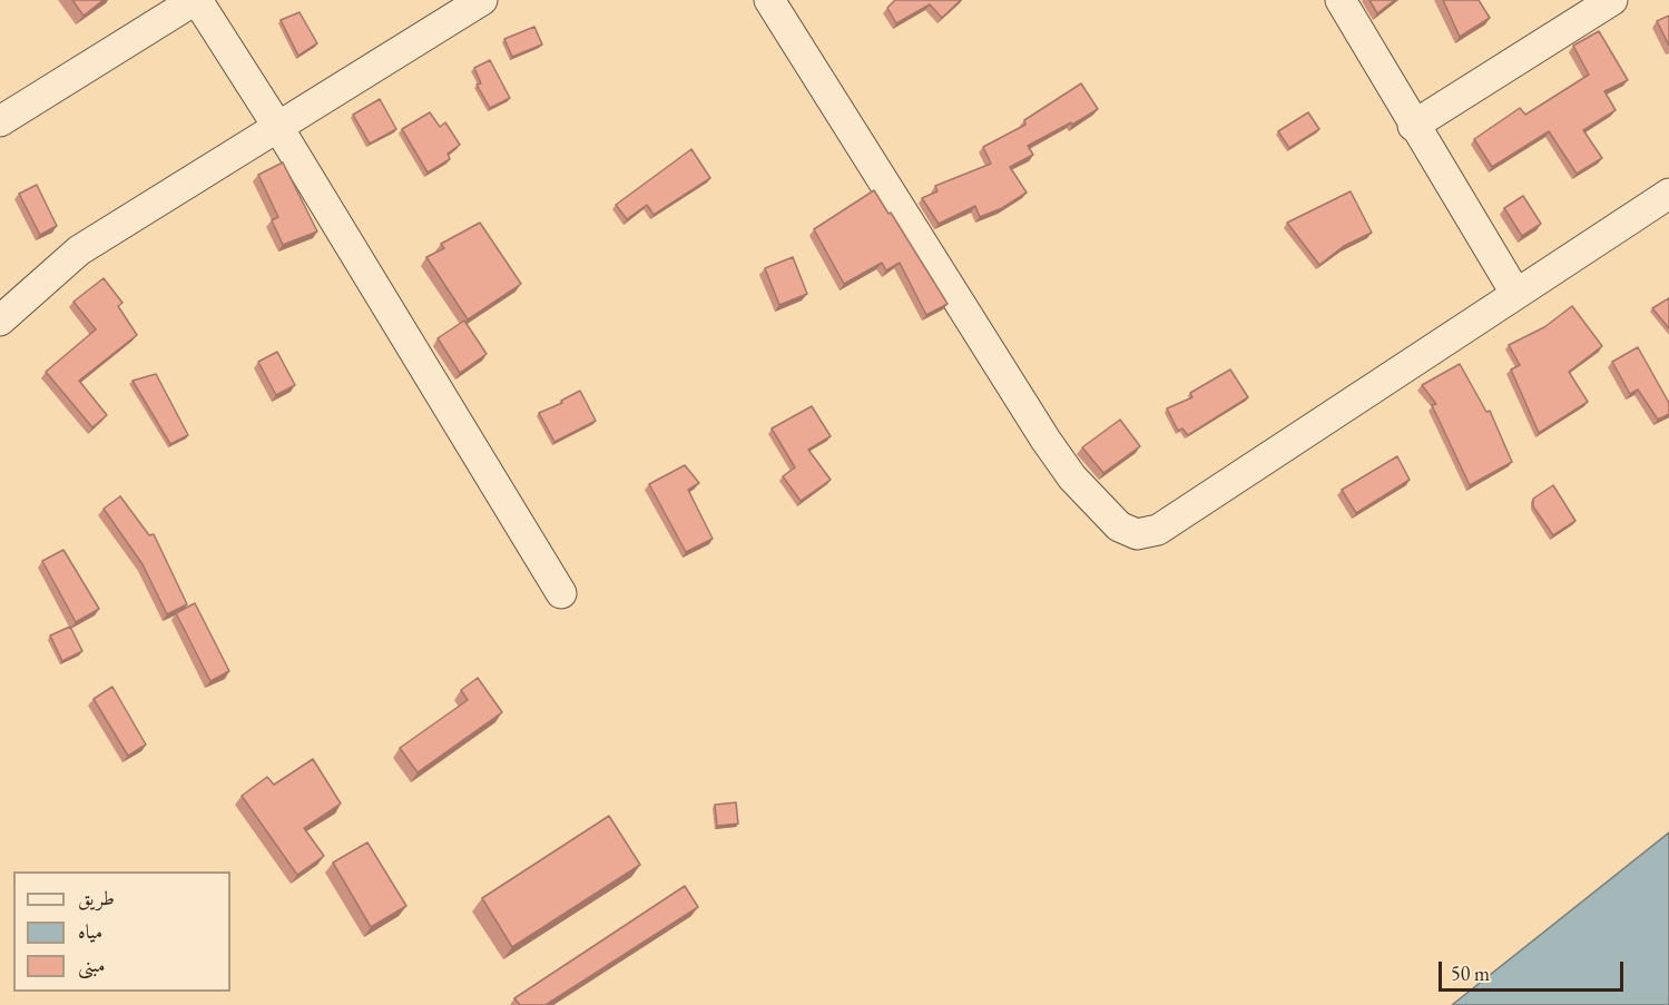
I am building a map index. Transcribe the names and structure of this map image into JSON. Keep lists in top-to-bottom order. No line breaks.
{"legend":["طريق","مياه","مبنى"],"scale_bar":"50 m"}
